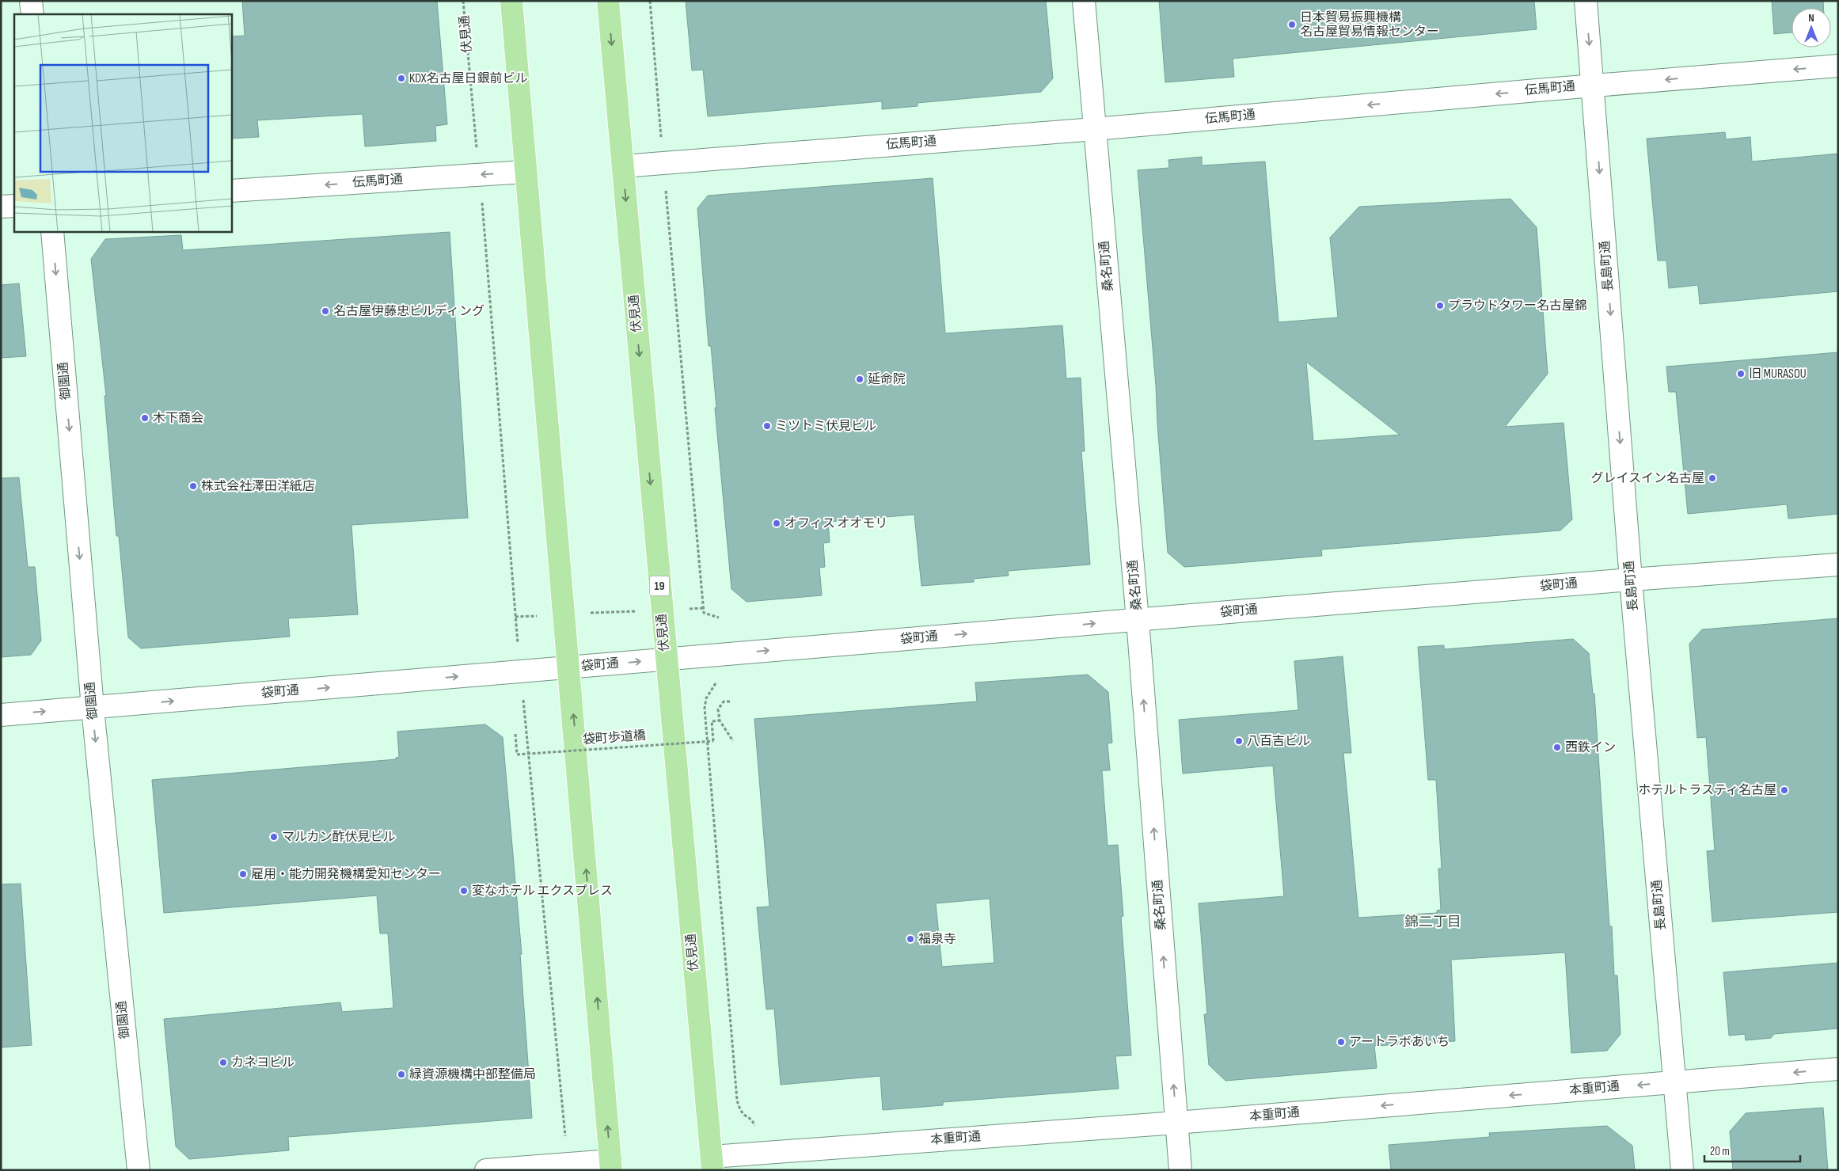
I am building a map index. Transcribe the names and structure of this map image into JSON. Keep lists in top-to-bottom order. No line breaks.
{"streets":{"highway":["伏見通","19"],"street":["伝馬町通","桑名町通","長島町通","御園通","袋町通","本重町通"],"path":["袋町歩道橋"]},"crossings":[["伏見通","伝馬町通"],["伏見通","袋町通"],["伏見通","本重町通"],["伝馬町通","桑名町通"],["伝馬町通","長島町通"],["桑名町通","袋町通"],["桑名町通","本重町通"],["長島町通","袋町通"],["長島町通","本重町通"],["御園通","袋町通"]],"one_way":["伝馬町通","桑名町通","長島町通","御園通","袋町通","本重町通"],"districts":["錦二丁目"],"places":["日本貿易振興機構 名古屋貿易情報センター","KDX名古屋日銀前ビル","プラウドタワー名古屋錦","名古屋伊藤忠ビルディング","旧 MURASOU","延命院","木下商会","ミツトミ伏見ビル","グレイスイン名古屋","株式会社澤田洋紙店","オフィス オオモリ","八百吉ビル","西鉄イン","ホテルトラスティ名古屋","マルカン酢伏見ビル","雇用・能力開発機構愛知センター","変なホテル エクスプレス","福泉寺","アートラボあいち","カネヨビル","緑資源機構中部整備局"],"scale_bar":"20 m","north":"top"}
